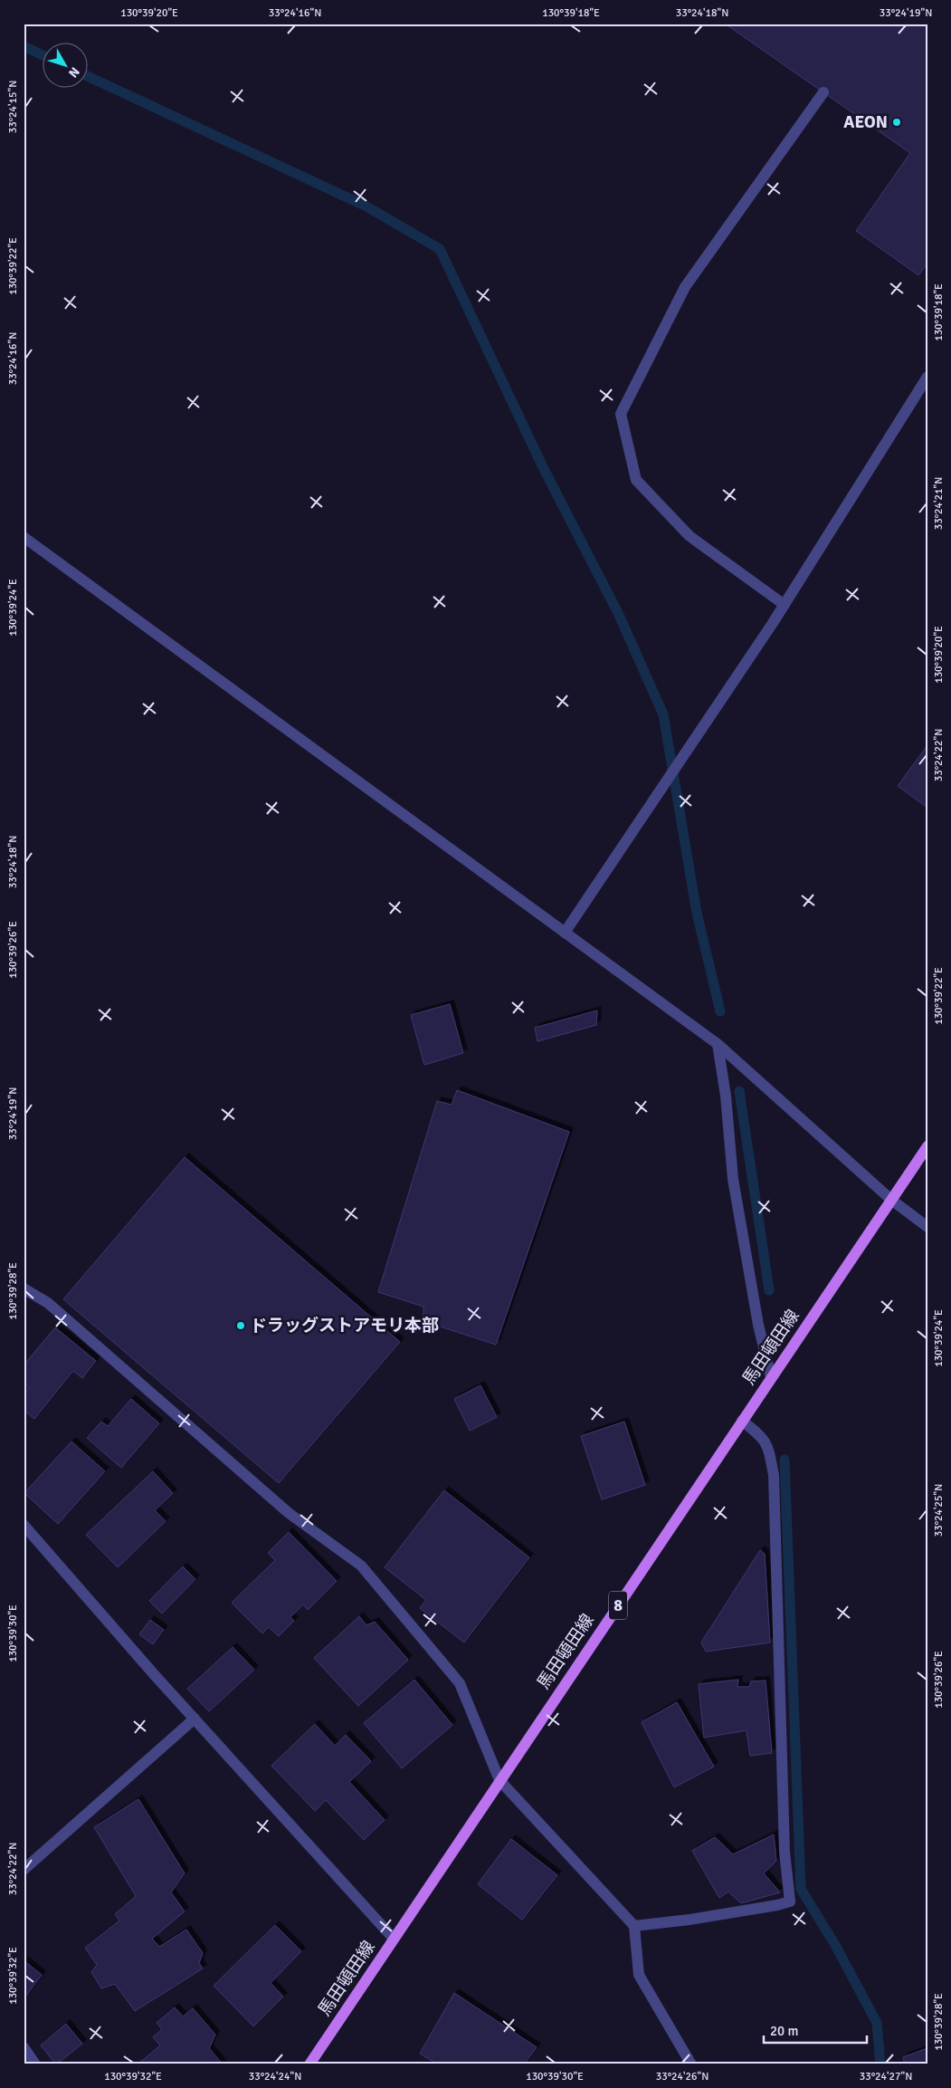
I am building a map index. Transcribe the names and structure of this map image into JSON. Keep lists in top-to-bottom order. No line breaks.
{"streets":{"main road":["馬田頓田線","8"]},"places":["AEON","ドラッグストアモリ本部"],"scale_bar":"20 m","north":"bottom right","coordinates":["130°39'20\"E","33°24'16\"N","130°39'18\"E","33°24'18\"N","33°24'19\"N","33°24'15\"N","130°39'22\"E","33°24'21\"N","130°39'24\"E","33°24'22\"N","130°39'26\"E","130°39'28\"E","33°24'25\"N","130°39'30\"E","130°39'32\"E","33°24'24\"N","33°24'26\"N","33°24'27\"N"]}
